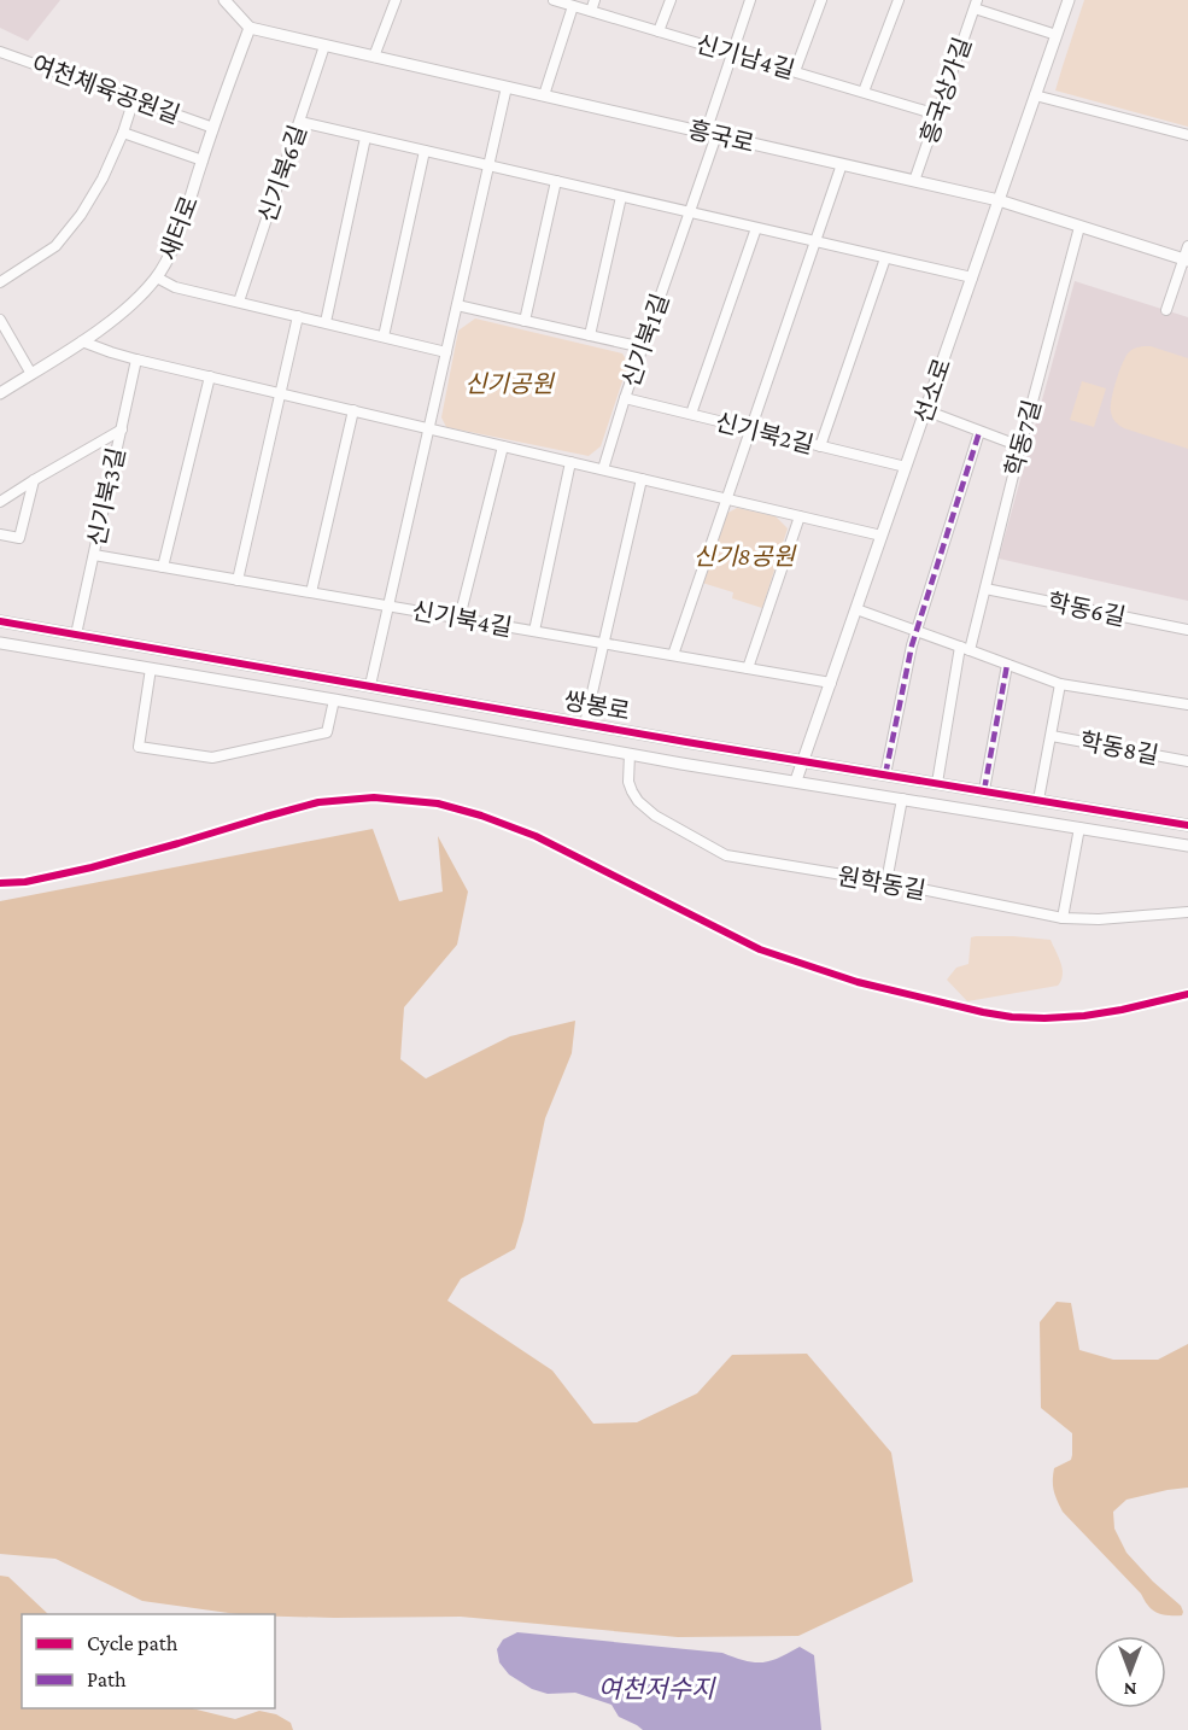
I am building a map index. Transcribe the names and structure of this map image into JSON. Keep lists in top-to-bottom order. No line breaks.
{"streets":{"street":["신기남4길","여천체육공원길","흥국상가길","흥국로","신기북6길","새터로","신기북1길","선소로","신기북2길","학동7길","신기북3길","학동6길","신기북4길","쌍봉로","학동8길","원학동길"]},"crossings":[["신기남4길","흥국상가길"],["신기남4길","신기북1길"],["여천체육공원길","새터로"],["흥국상가길","흥국로"],["흥국로","신기북6길"],["흥국로","새터로"],["흥국로","신기북1길"],["흥국로","선소로"],["흥국로","학동7길"],["신기북1길","신기북2길"],["선소로","신기북2길"],["선소로","신기북4길"],["선소로","쌍봉로"],["학동7길","학동6길"],["신기북3길","신기북4길"],["신기북3길","쌍봉로"],["쌍봉로","학동8길"],["쌍봉로","원학동길"]],"water":["여천저수지"],"parks":["신기공원","신기8공원"],"legend":["Cycle path","Path"],"north":"bottom"}
